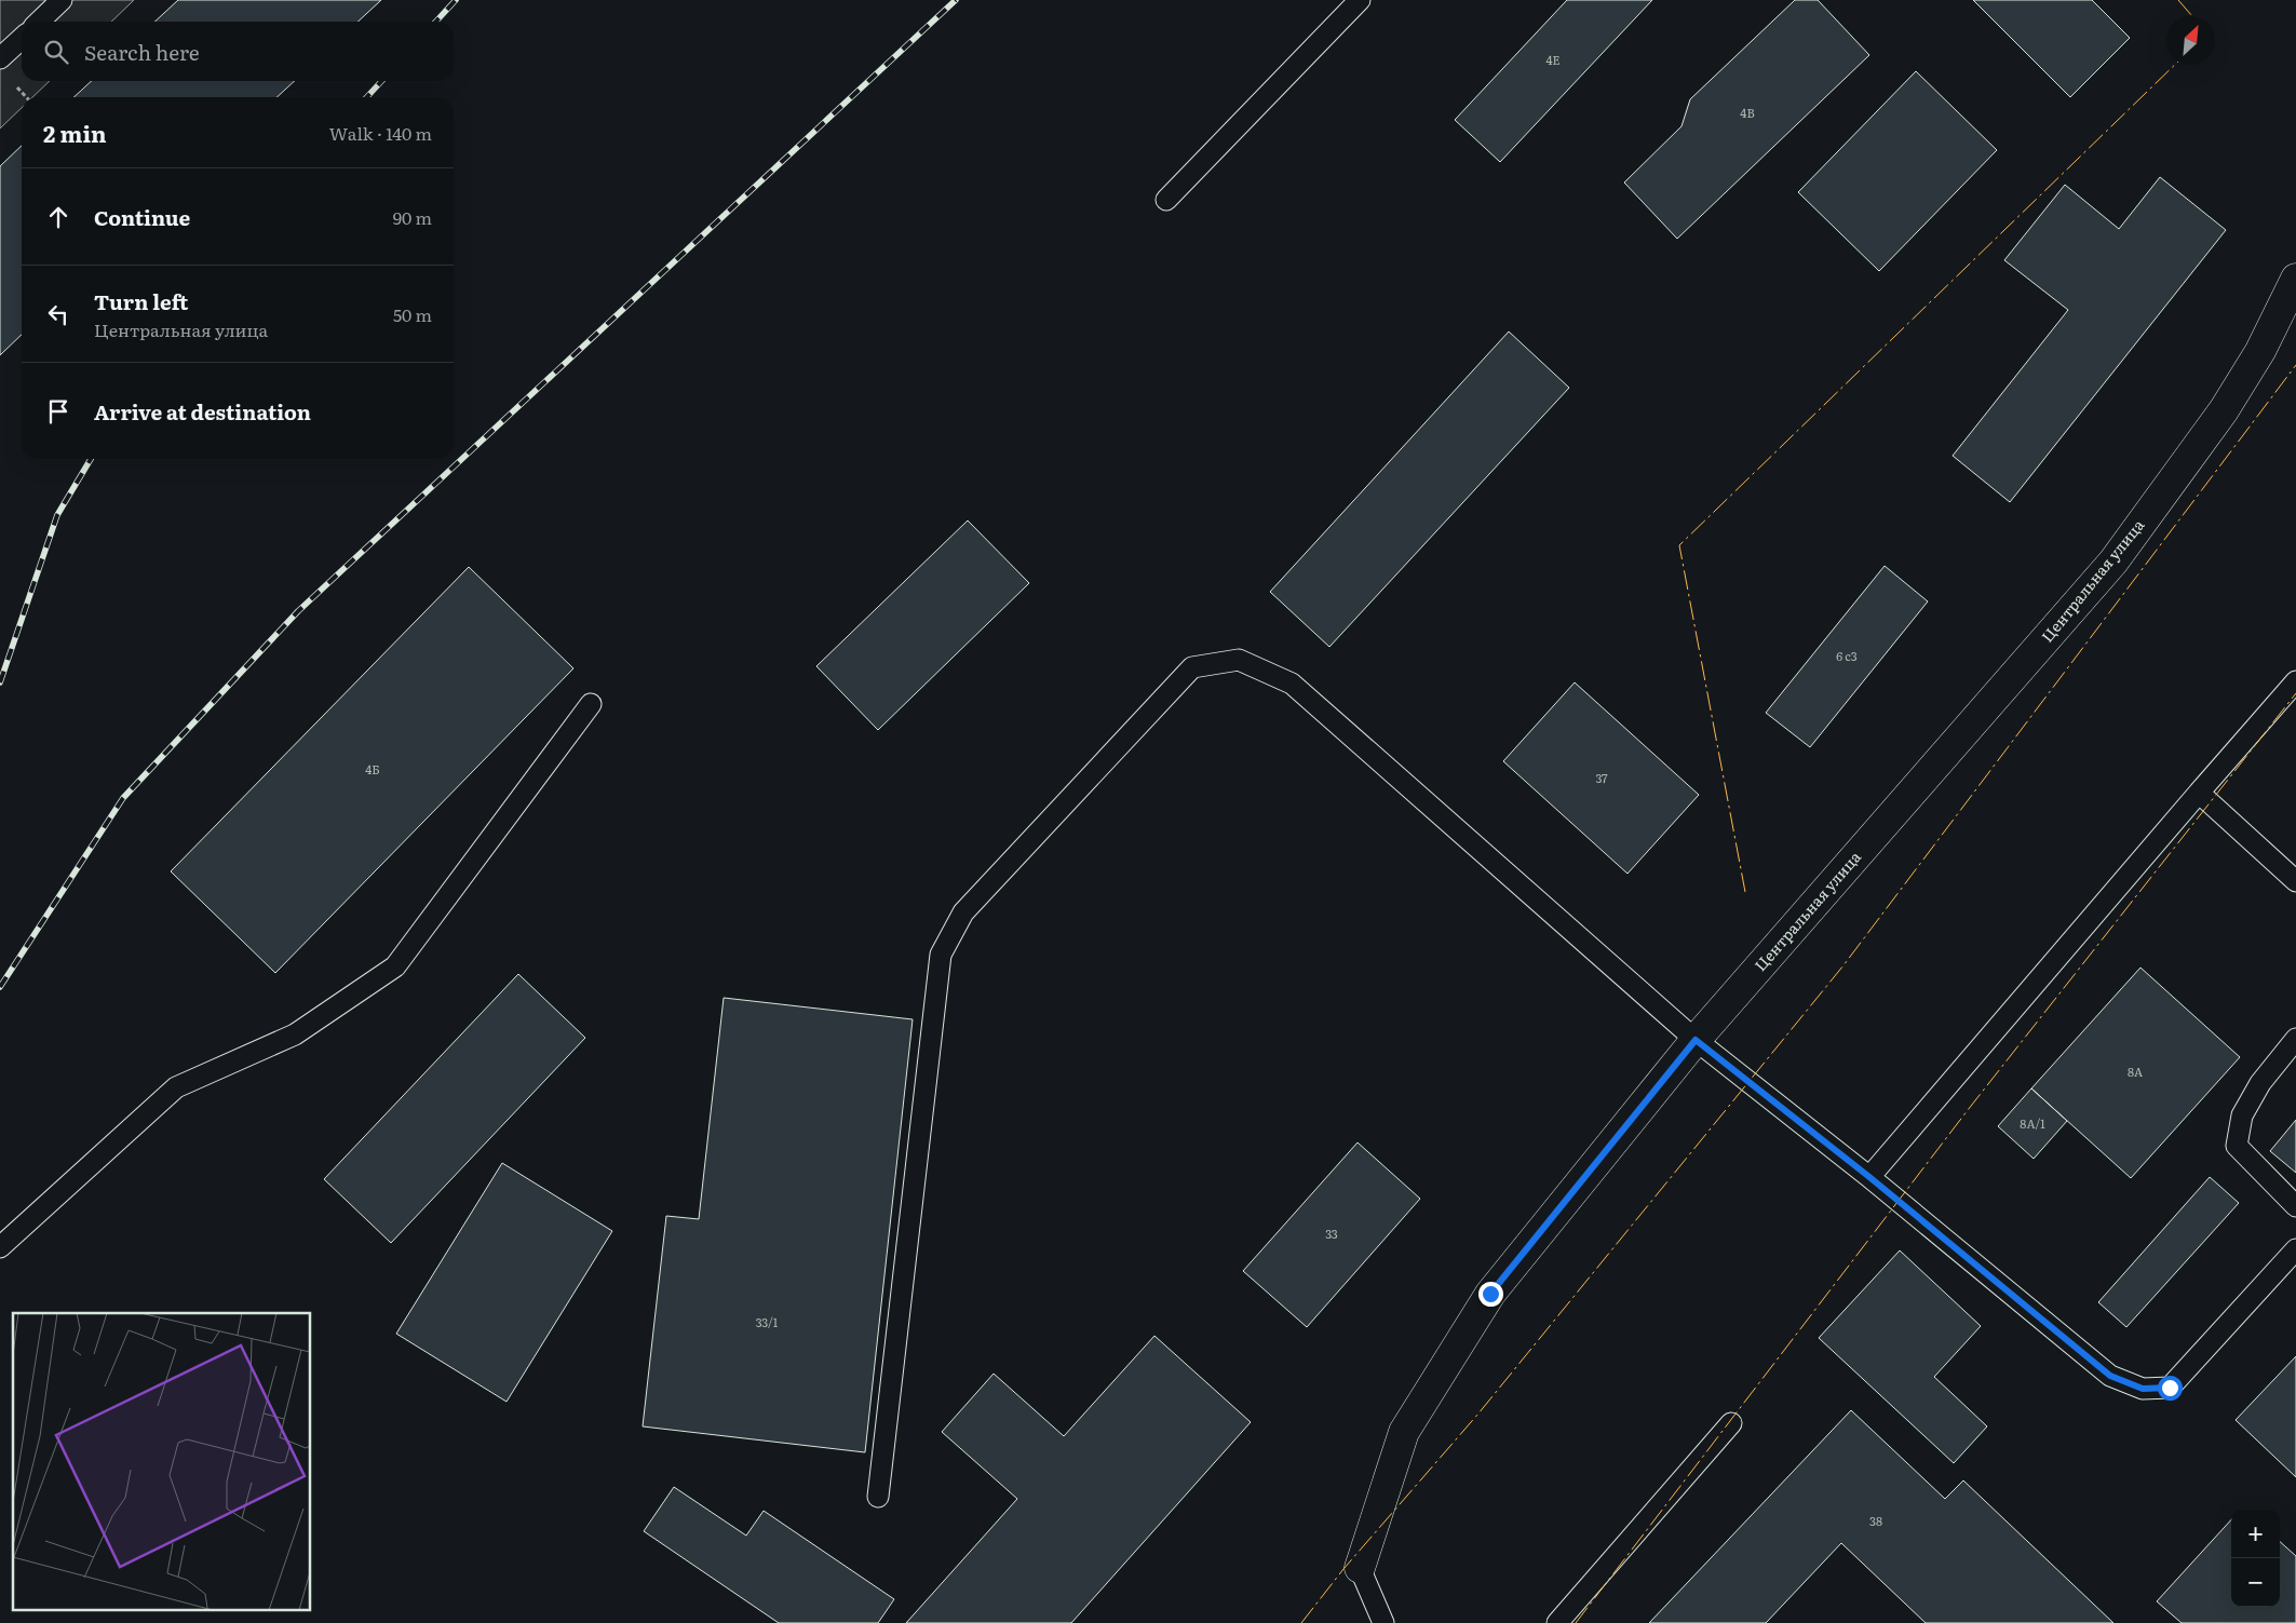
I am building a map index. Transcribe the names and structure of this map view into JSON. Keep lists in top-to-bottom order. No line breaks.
{"streets":{"street":["Центральная улица"]},"house_numbers":["4Е","4В","6 с3","4Б","37","8А","8А/1","33","33/1","38"],"north":"top right","page":{"search":"Search here","heading":["2 min","Walk · 140 m"],"list":[["Continue","90 m"],["Turn left","Центральная улица","50 m"],"Arrive at destination"],"map_buttons":["+","−"]}}
